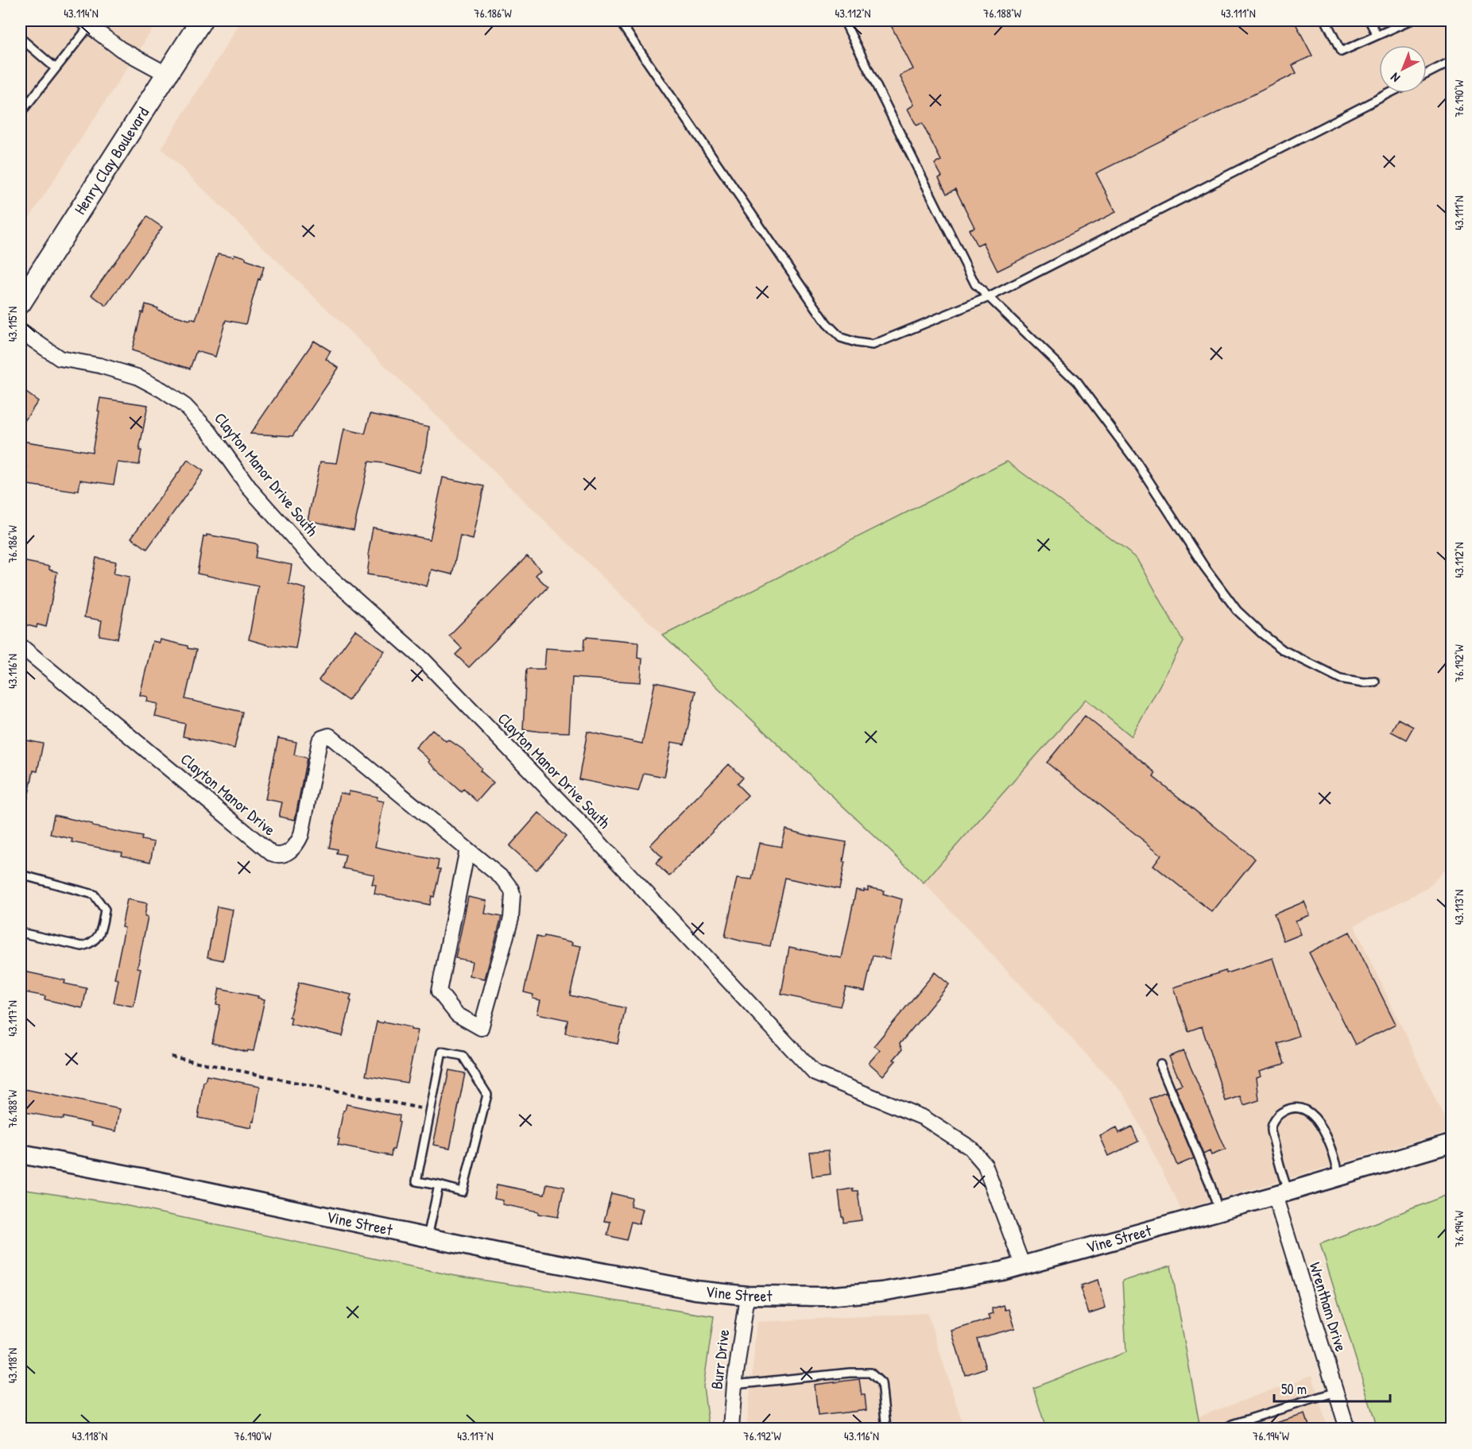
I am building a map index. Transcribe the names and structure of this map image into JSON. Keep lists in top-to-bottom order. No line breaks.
{"streets":{"main road":["Henry Clay Boulevard"],"street":["Clayton Manor Drive South","Clayton Manor Drive","Vine Street","Wrentham Drive","Burr Drive"]},"crossings":[["Clayton Manor Drive South","Vine Street"],["Vine Street","Wrentham Drive"],["Vine Street","Burr Drive"]],"scale_bar":"50 m","north":"bottom left","coordinates":["43.114°N","76.186°W","43.112°N","76.188°W","43.111°N","76.190°W","43.115°N","76.192°W","43.116°N","43.113°N","43.117°N","76.194°W","43.118°N"]}
